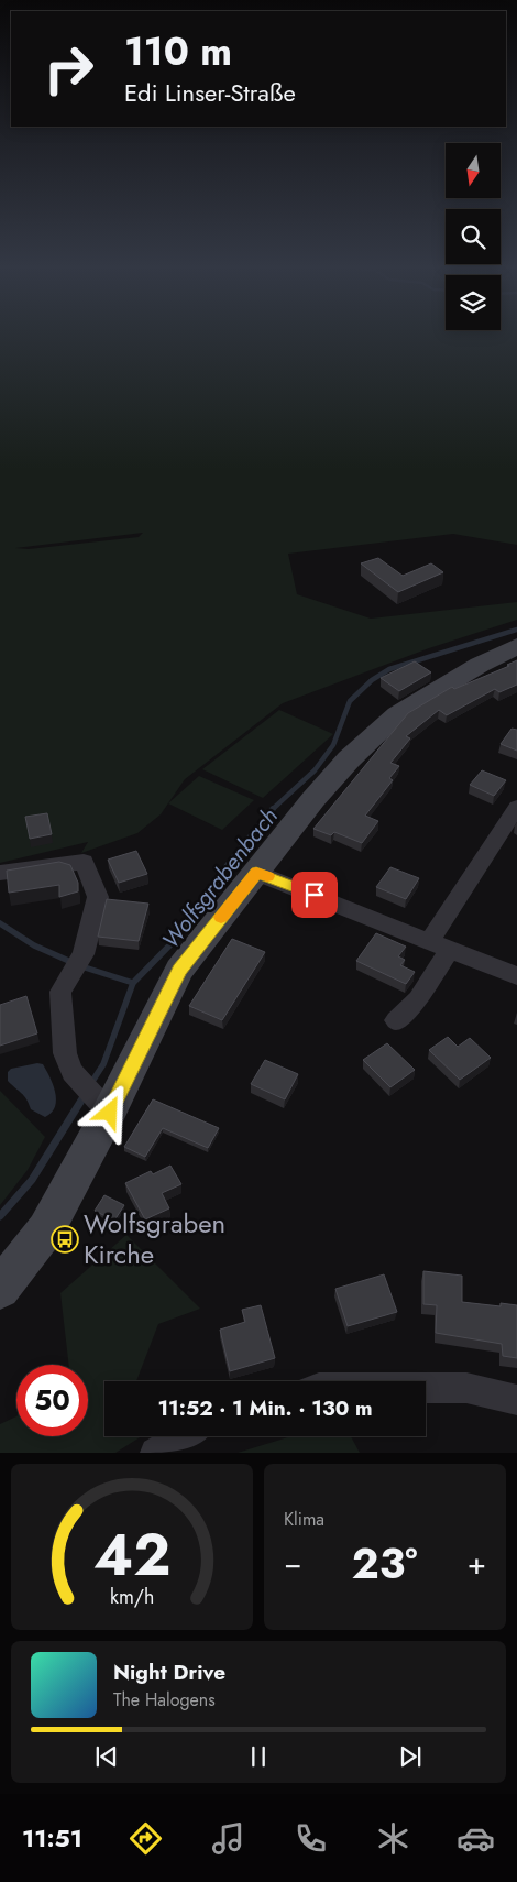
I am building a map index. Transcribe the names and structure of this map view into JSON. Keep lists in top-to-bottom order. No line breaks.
{"water":["Wolfsgrabenbach"],"places":{"bus stop":["Wolfsgraben Kirche"]},"north":"bottom","page":{"turn":["110 m","Edi Linser-Straße"],"limit":"50","trip":"11:52 · 1 Min. · 130 m","tile":"Klima","heat":["−","23°","+"],"song":["Night Drive","The Halogens"],"tabs":"11:51","gauge":["42","km/h"]}}
